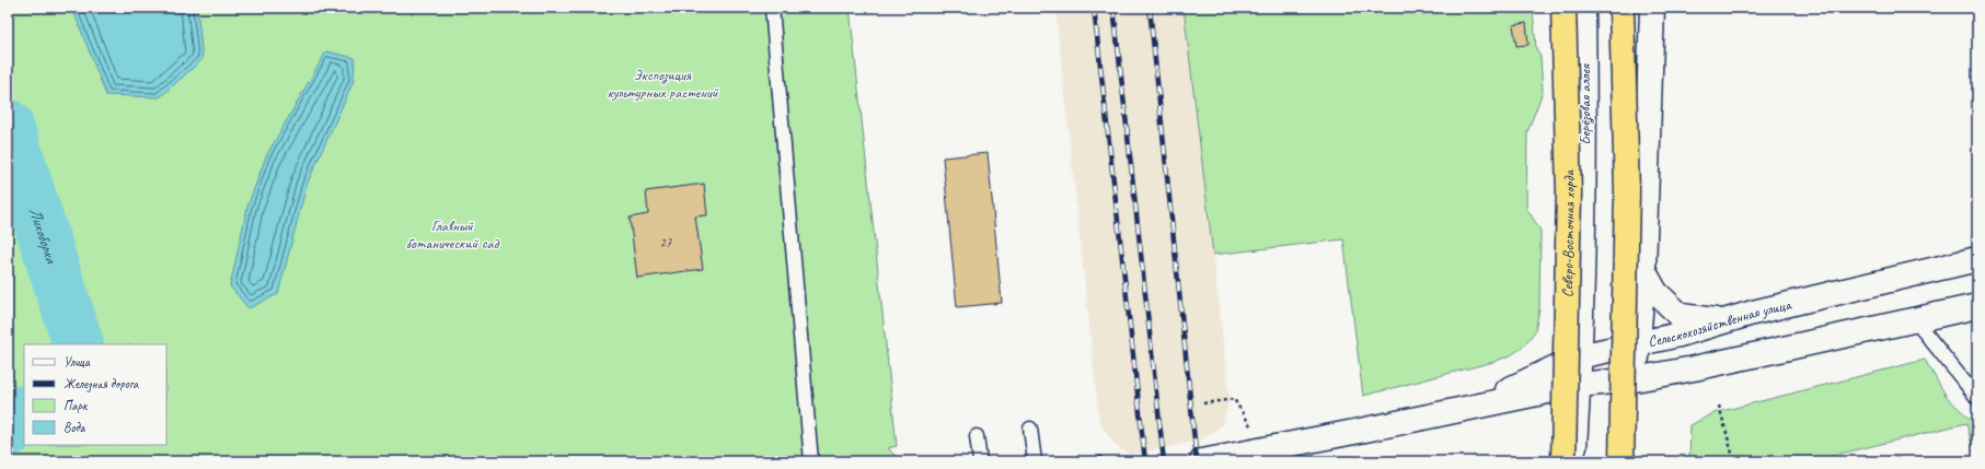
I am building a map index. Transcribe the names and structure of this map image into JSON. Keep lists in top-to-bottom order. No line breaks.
{"streets":{"main road":["Берёзовая аллея","Северо-Восточная хорда","Сельскохозяйственная улица"]},"crossings":[["Берёзовая аллея","Сельскохозяйственная улица"]],"water":["Лихоборка"],"parks":["Экспозиция культурных растений","Главный ботанический сад"],"house_numbers":["27"],"legend":["Улица","Железная дорога","Парк","Вода"]}
